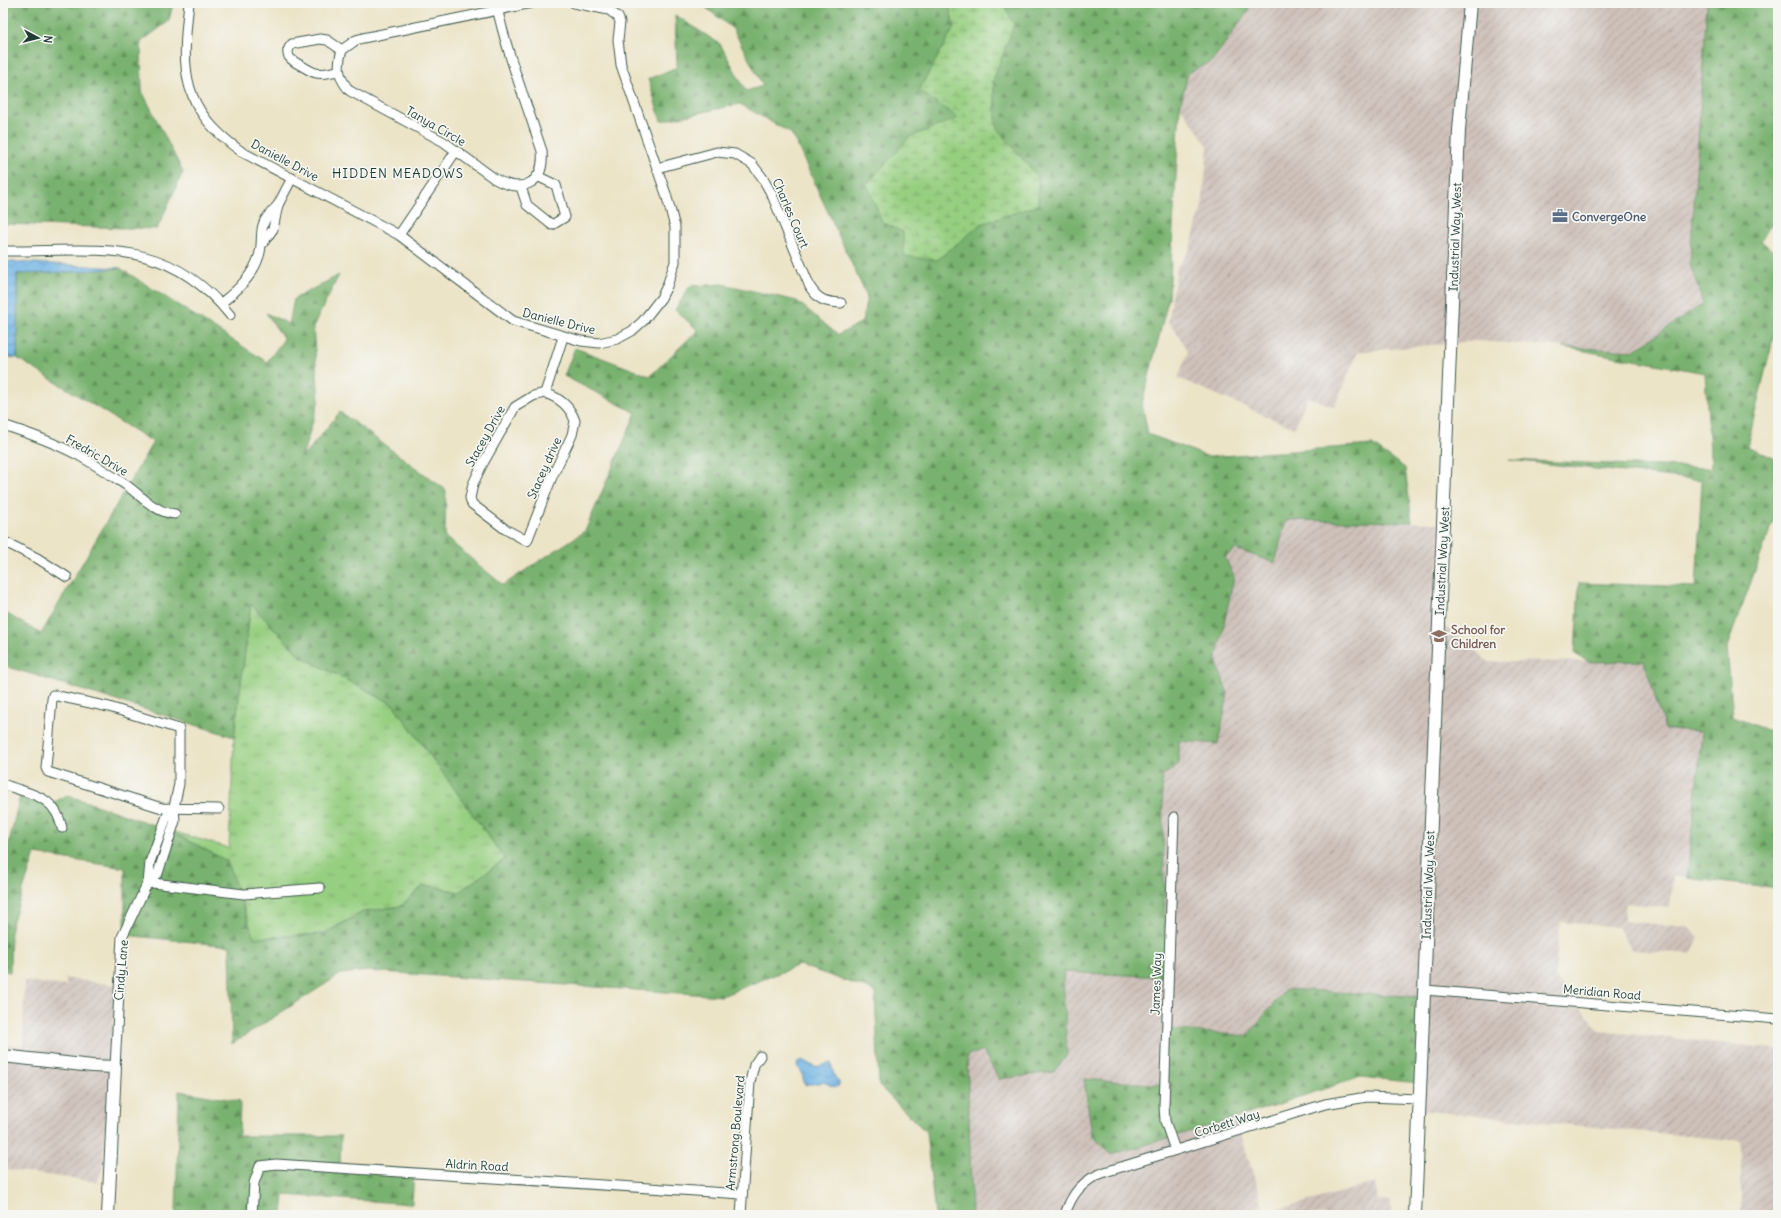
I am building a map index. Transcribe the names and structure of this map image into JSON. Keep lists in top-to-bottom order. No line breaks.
{"streets":{"street":["Tanya Circle","Danielle Drive","Charles Court","Industrial Way West","Stacey Drive","Fredric Drive","Stacey drive","Cindy Lane","James Way","Meridian Road","Corbett Way","Armstrong Boulevard","Aldrin Road"]},"crossings":[["Danielle Drive","Charles Court"],["Industrial Way West","Meridian Road"],["Industrial Way West","Corbett Way"],["Stacey Drive","Stacey drive"],["James Way","Corbett Way"],["Armstrong Boulevard","Aldrin Road"]],"districts":["HIDDEN MEADOWS"],"places":{"office":["ConvergeOne"],"school or university":["School for Children"]},"north":"right"}
